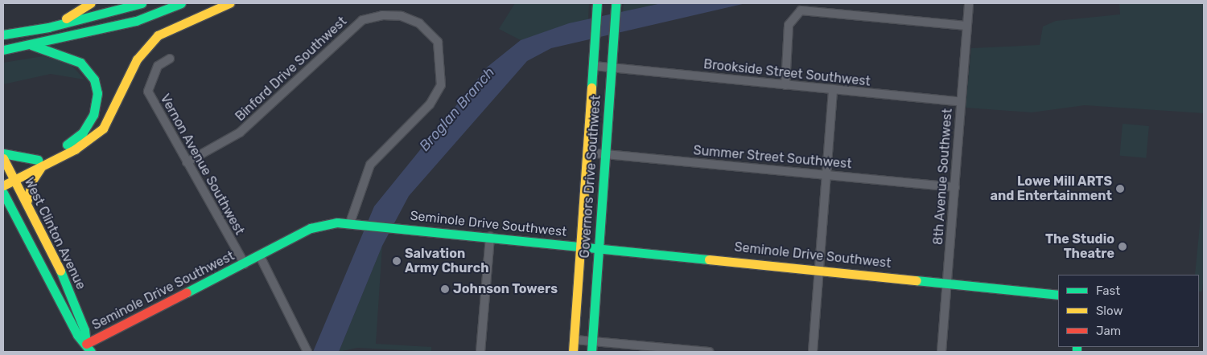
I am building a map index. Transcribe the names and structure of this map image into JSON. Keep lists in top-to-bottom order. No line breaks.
{"streets":{"main road":["Governors Drive Southwest","Seminole Drive Southwest","West Clinton Avenue"],"street":["Binford Drive Southwest","Brookside Street Southwest","Summer Street Southwest","Vernon Avenue Southwest","8th Avenue Southwest"]},"crossings":[["Binford Drive Southwest","Vernon Avenue Southwest"],["Binford Drive Southwest","Seminole Drive Southwest"],["Brookside Street Southwest","Governors Drive Southwest"],["Brookside Street Southwest","8th Avenue Southwest"],["Summer Street Southwest","Governors Drive Southwest"],["Summer Street Southwest","8th Avenue Southwest"],["Vernon Avenue Southwest","Seminole Drive Southwest"],["Governors Drive Southwest","Seminole Drive Southwest"],["8th Avenue Southwest","Seminole Drive Southwest"],["Seminole Drive Southwest","West Clinton Avenue"]],"water":["Broglan Branch"],"places":["Lowe Mill ARTS and Entertainment","The Studio Theatre","Salvation Army Church","Johnson Towers"],"legend":["Fast","Slow","Jam"]}
